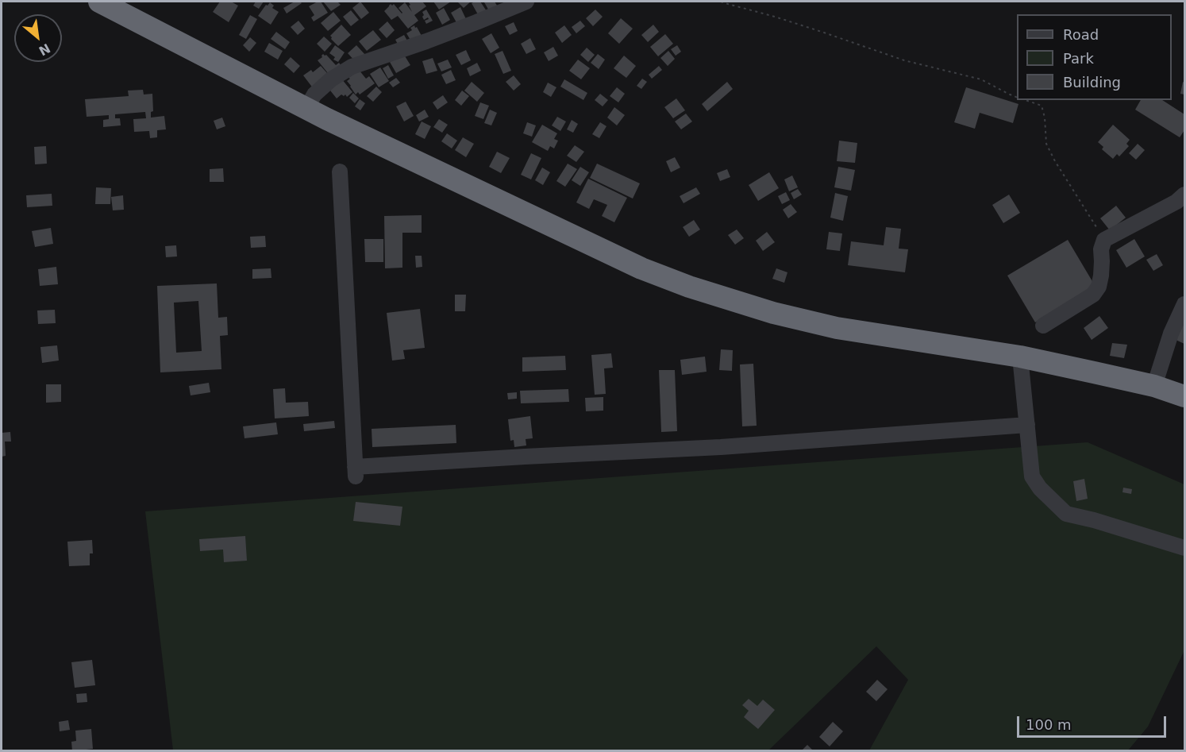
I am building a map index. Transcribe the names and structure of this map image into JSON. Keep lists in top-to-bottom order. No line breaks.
{"legend":["Road","Park","Building"],"scale_bar":"100 m","north":"bottom right"}
